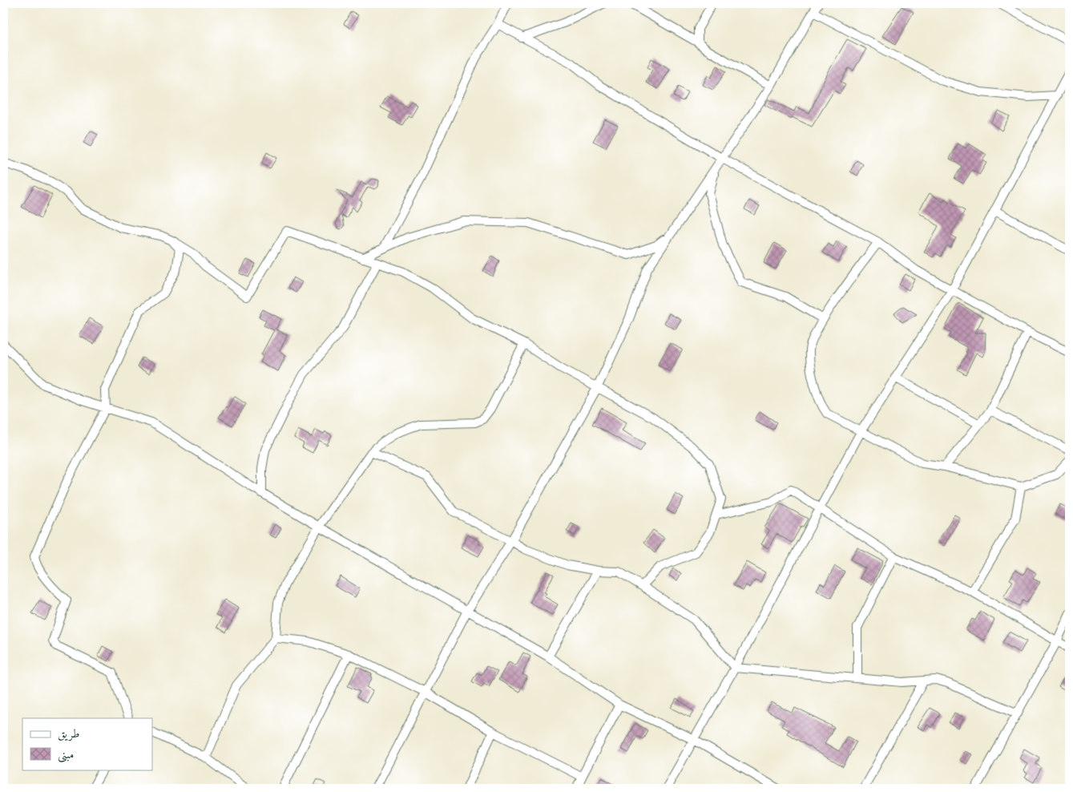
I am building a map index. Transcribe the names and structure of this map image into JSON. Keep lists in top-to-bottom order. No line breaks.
{"legend":["طريق","مبنى"]}
